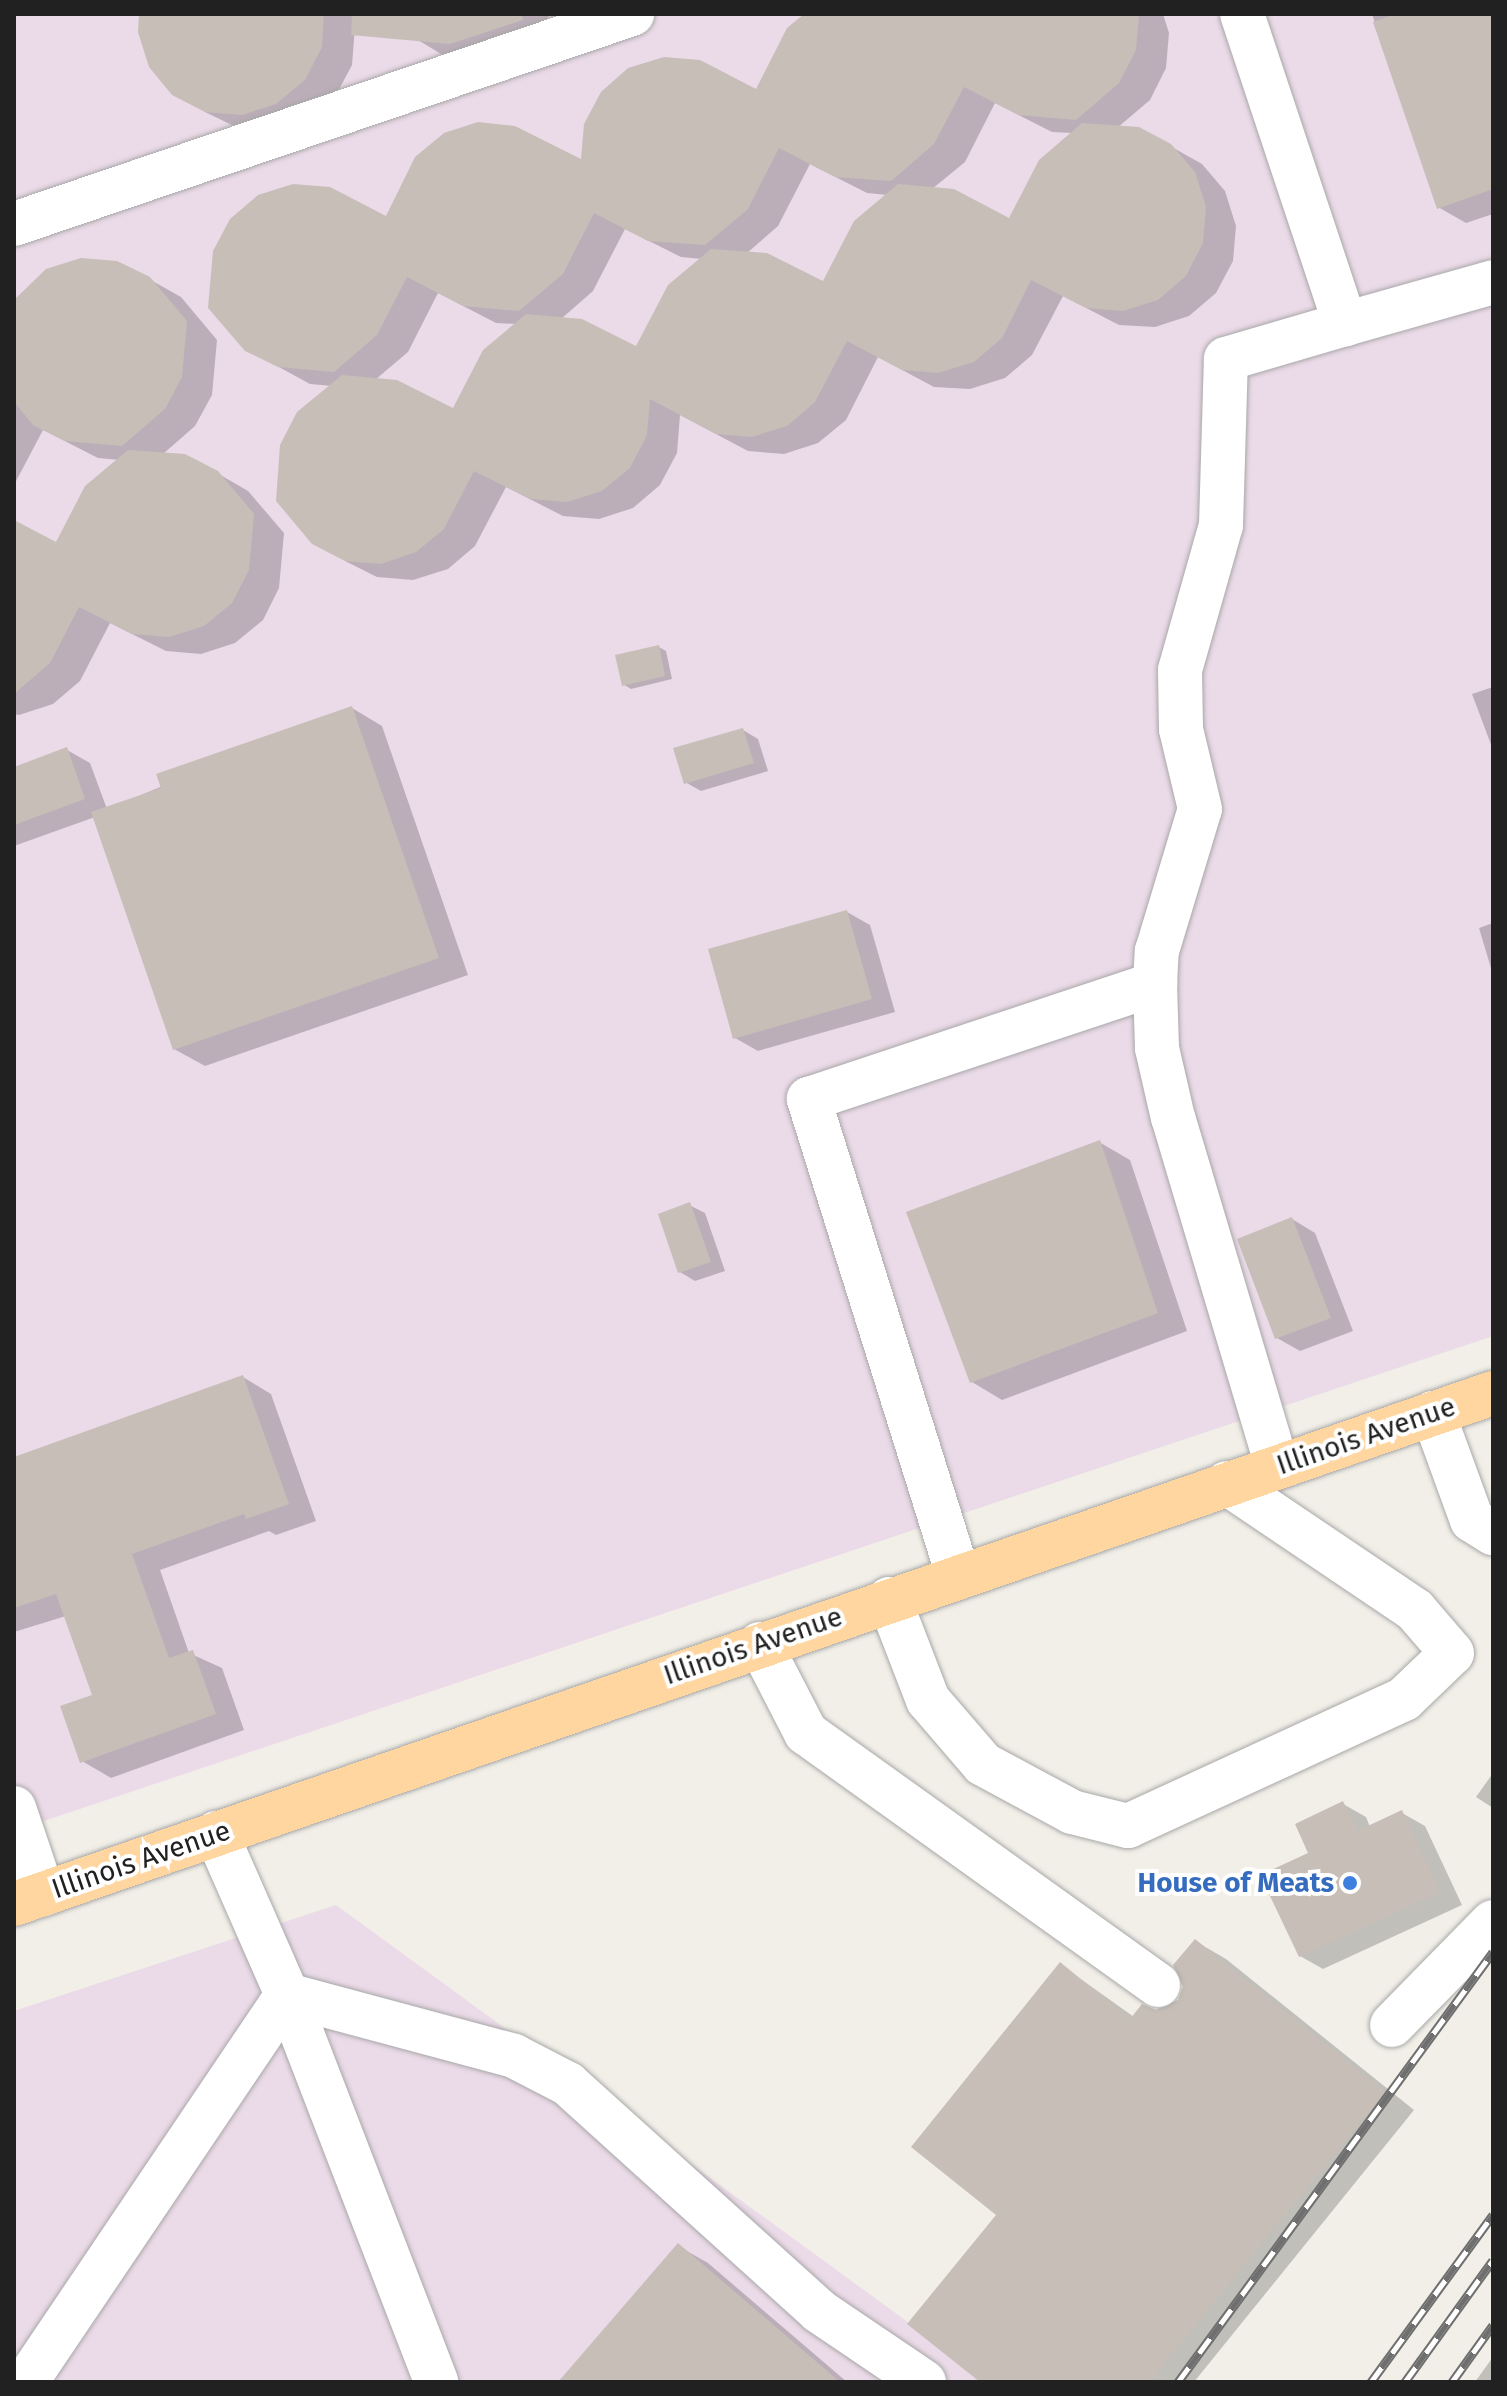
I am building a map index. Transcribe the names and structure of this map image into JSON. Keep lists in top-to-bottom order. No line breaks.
{"streets":{"main road":["Illinois Avenue"]},"places":["House of Meats"]}
